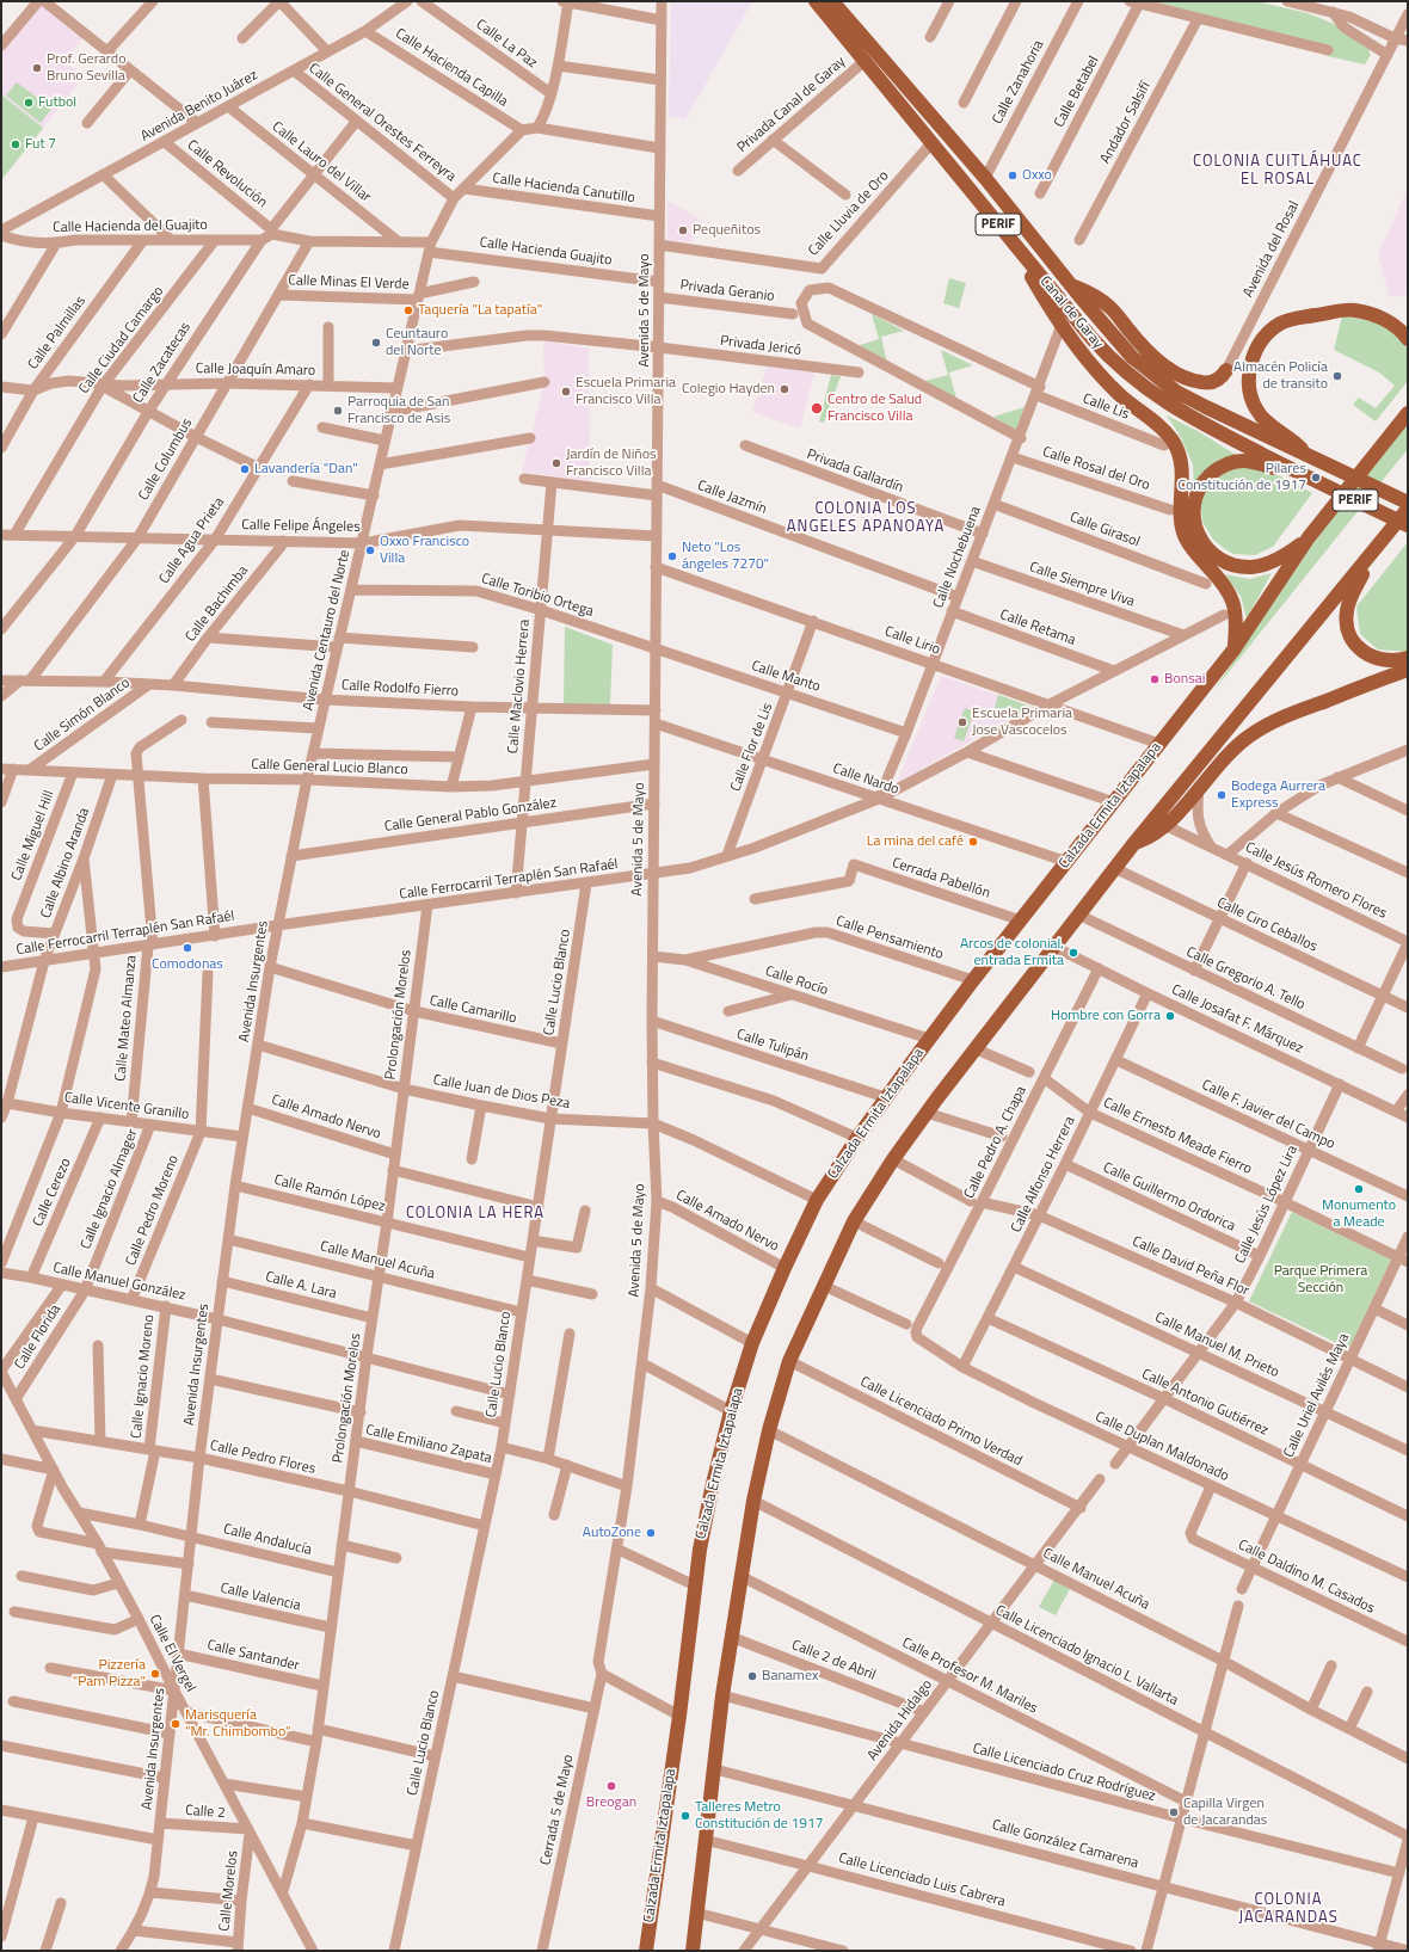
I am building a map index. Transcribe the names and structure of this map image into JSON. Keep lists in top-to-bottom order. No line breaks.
{"streets":{"main road":["PERIF","Canal de Garay","Calzada Ermita Iztapalapa"],"street":["Calle La Paz","Calle Hacienda Capilla","Calle Zanahoria","Calle Betabel","Privada Canal de Garay","Avenida Benito Juárez","Calle General Orestes Ferreyra","Andador Salsifí","Calle Lauro del Villar","Calle Revolución","Calle Hacienda Canutillo","Calle Lluvia de Oro","Calle Hacienda del Guajito","Avenida del Rosal","Calle Hacienda Guajito","Calle Minas El Verde","Privada Geranio","Avenida 5 de Mayo","Calle Palmillas","Calle Ciudad Camargo","Privada Jericó","Calle Zacatecas","Calle Joaquín Amaro","Calle Lis","Calle Columbus","Calle Rosal del Oro","Privada Gallardín","Calle Jazmín","Calle Felipe Ángeles","Calle Girasol","Calle Agua Prieta","Calle Nochebuena","Calle Siempre Viva","Calle Toribio Ortega","Calle Bachimba","Calle Retama","Avenida Centauro del Norte","Calle Lirio","Calle Manto","Calle Maclovio Herrera","Calle Rodolfo Fierro","Calle Simón Blanco","Calle Flor de Lis","Calle General Lucio Blanco","Calle Nardo","Calle General Pablo González","Calle Miguel Hill","Calle Albino Aranda","Cerrada Pabellón","Calle Ferrocarril Terraplén San Rafaél","Calle Jesús Romero Flores","Calle Ciro Ceballos","Calle Pensamiento","Calle Gregorio A. Tello","Avenida Insurgentes","Calle Rocío","Calle Lucio Blanco","Calle Camarillo","Prolongación Morelos","Calle Mateo Almanza","Calle Josafat F. Márquez","Calle Tulipán","Calle Juan de Dios Peza","Calle Vicente Granillo","Calle F. Javier del Campo","Calle Amado Nervo","Calle Ernesto Meade Fierro","Calle Pedro A. Chapa","Calle Alfonso Herrera","Calle Ignacio Almager","Calle Cerezo","Calle Ramón López","Calle Guillermo Ordorica","Calle Jesús López Lira","Calle Pedro Moreno","Calle Manuel Acuña","Calle David Peña Flor","Calle Manuel González","Calle A. Lara","Calle Florida","Calle Manuel M. Prieto","Calle Ignacio Moreno","Calle Uriel Avilés Maya","Calle Antonio Gutiérrez","Calle Licenciado Primo Verdad","Calle Emiliano Zapata","Calle Duplan Maldonado","Calle Pedro Flores","Calle Andalucía","Calle Daldino M. Casados","Calle Valencia","Calle El Vergel","Calle Santander","Calle Licenciado Ignacio L. Vallarta","Calle 2 de Abril","Calle Profesor M. Mariles","Avenida Hidalgo","Calle Licenciado Cruz Rodríguez","Cerrada 5 de Mayo","Calle 2","Calle González Camarena","Calle Licenciado Luis Cabrera","Calle Morelos"]},"crossings":[["Calle Hacienda Capilla","Avenida Benito Juárez"],["Calle Hacienda Capilla","Avenida Centauro del Norte"],["Calle Zanahoria","Canal de Garay"],["Privada Canal de Garay","Canal de Garay"],["Avenida Benito Juárez","Calle General Orestes Ferreyra"],["Avenida Benito Juárez","Calle Lauro del Villar"],["Avenida Benito Juárez","Calle Revolución"],["Calle General Orestes Ferreyra","Calle Zacatecas"],["Calle General Orestes Ferreyra","Avenida Centauro del Norte"],["Calle Lauro del Villar","Calle Zacatecas"],["Calle Revolución","Calle Zacatecas"],["Calle Hacienda Canutillo","Avenida 5 de Mayo"],["Calle Hacienda Canutillo","Avenida Centauro del Norte"],["Calle Lluvia de Oro","Avenida 5 de Mayo"],["Calle Lluvia de Oro","Canal de Garay"],["Calle Hacienda del Guajito","Calle Palmillas"],["Calle Hacienda del Guajito","Calle Ciudad Camargo"],["Calle Hacienda del Guajito","Calle Zacatecas"],["Calle Hacienda Guajito","Avenida 5 de Mayo"],["Calle Hacienda Guajito","Avenida Centauro del Norte"],["Calle Minas El Verde","Calle Columbus"],["Calle Minas El Verde","Avenida Centauro del Norte"],["Privada Geranio","Avenida 5 de Mayo"],["Avenida 5 de Mayo","Privada Jericó"],["Avenida 5 de Mayo","Calle Jazmín"],["Avenida 5 de Mayo","Calle Felipe Ángeles"],["Avenida 5 de Mayo","Calle Toribio Ortega"],["Avenida 5 de Mayo","Calle Lirio"],["Avenida 5 de Mayo","Calle Manto"],["Avenida 5 de Mayo","Calle Rodolfo Fierro"],["Avenida 5 de Mayo","Calle General Lucio Blanco"],["Avenida 5 de Mayo","Calle Nardo"],["Avenida 5 de Mayo","Calle General Pablo González"],["Avenida 5 de Mayo","Calle Ferrocarril Terraplén San Rafaél"],["Avenida 5 de Mayo","Calle Rocío"],["Avenida 5 de Mayo","Calle Tulipán"],["Avenida 5 de Mayo","Calle Juan de Dios Peza"],["Avenida 5 de Mayo","Calle Amado Nervo"],["Avenida 5 de Mayo","Cerrada 5 de Mayo"],["Calle Palmillas","Calle Joaquín Amaro"],["Calle Ciudad Camargo","Calle Joaquín Amaro"],["Calle Ciudad Camargo","Calle Felipe Ángeles"],["Privada Jericó","Avenida Centauro del Norte"],["Calle Zacatecas","Calle Joaquín Amaro"],["Calle Zacatecas","Calle Felipe Ángeles"],["Calle Joaquín Amaro","Calle Columbus"],["Calle Joaquín Amaro","Calle Agua Prieta"],["Calle Joaquín Amaro","Avenida Centauro del Norte"],["Calle Lis","Calle Nochebuena"],["Calle Columbus","Calle Felipe Ángeles"],["Calle Columbus","Calle Rodolfo Fierro"],["Calle Rosal del Oro","Calle Nochebuena"],["Privada Gallardín","Calle Nochebuena"],["Calle Jazmín","Calle Nochebuena"],["Calle Jazmín","Calle Maclovio Herrera"],["Calle Felipe Ángeles","Calle Agua Prieta"],["Calle Felipe Ángeles","Calle Bachimba"],["Calle Felipe Ángeles","Avenida Centauro del Norte"],["Calle Felipe Ángeles","Calle Maclovio Herrera"],["Calle Girasol","Calle Nochebuena"],["Calle Agua Prieta","Calle Rodolfo Fierro"],["Calle Nochebuena","Calle Siempre Viva"],["Calle Nochebuena","Calle Retama"],["Calle Nochebuena","Calle Lirio"],["Calle Nochebuena","Calle Manto"],["Calle Nochebuena","Calle Nardo"],["Calle Nochebuena","Calle Ferrocarril Terraplén San Rafaél"],["Calle Siempre Viva","Calle Ferrocarril Terraplén San Rafaél"],["Calle Toribio Ortega","Avenida Centauro del Norte"],["Calle Toribio Ortega","Calle Manto"],["Calle Toribio Ortega","Calle Maclovio Herrera"],["Calle Bachimba","Calle Rodolfo Fierro"],["Calle Retama","Calle Ferrocarril Terraplén San Rafaél"],["Avenida Centauro del Norte","Calle Rodolfo Fierro"],["Avenida Centauro del Norte","Calle General Lucio Blanco"],["Avenida Centauro del Norte","Avenida Insurgentes"],["Calle Lirio","Calle Flor de Lis"],["Calle Lirio","Calzada Ermita Iztapalapa"],["Calle Lirio","Calle Ferrocarril Terraplén San Rafaél"],["Calle Manto","Calle Flor de Lis"],["Calle Maclovio Herrera","Calle Rodolfo Fierro"],["Calle Maclovio Herrera","Calle General Lucio Blanco"],["Calle Maclovio Herrera","Calle General Pablo González"],["Calle Maclovio Herrera","Calle Ferrocarril Terraplén San Rafaél"],["Calle Rodolfo Fierro","Calle Simón Blanco"],["Calle Simón Blanco","Calle General Lucio Blanco"],["Calle Flor de Lis","Calle Nardo"],["Calle Flor de Lis","Calle Ferrocarril Terraplén San Rafaél"],["Calle General Lucio Blanco","Calle Miguel Hill"],["Calle General Lucio Blanco","Calle Albino Aranda"],["Calle General Lucio Blanco","Avenida Insurgentes"],["Calle General Lucio Blanco","Calle Mateo Almanza"],["Calle Nardo","Calzada Ermita Iztapalapa"],["Calle Nardo","Calle Ferrocarril Terraplén San Rafaél"],["Calzada Ermita Iztapalapa","Cerrada Pabellón"],["Calzada Ermita Iztapalapa","Calle Pensamiento"],["Calzada Ermita Iztapalapa","Calle Rocío"],["Calzada Ermita Iztapalapa","Calle Tulipán"],["Calzada Ermita Iztapalapa","Calle Juan de Dios Peza"],["Calzada Ermita Iztapalapa","Calle Amado Nervo"],["Calle General Pablo González","Avenida Insurgentes"],["Calle Miguel Hill","Calle Albino Aranda"],["Calle Albino Aranda","Calle Ferrocarril Terraplén San Rafaél"],["Calle Albino Aranda","Calle Vicente Granillo"],["Calle Ferrocarril Terraplén San Rafaél","Avenida Insurgentes"],["Calle Ferrocarril Terraplén San Rafaél","Calle Lucio Blanco"],["Calle Ferrocarril Terraplén San Rafaél","Prolongación Morelos"],["Calle Ferrocarril Terraplén San Rafaél","Calle Mateo Almanza"],["Calle Pensamiento","Calle Rocío"],["Avenida Insurgentes","Calle Camarillo"],["Avenida Insurgentes","Calle Juan de Dios Peza"],["Avenida Insurgentes","Calle Vicente Granillo"],["Avenida Insurgentes","Calle Amado Nervo"],["Avenida Insurgentes","Calle Ramón López"],["Avenida Insurgentes","Calle Manuel Acuña"],["Avenida Insurgentes","Calle Manuel González"],["Avenida Insurgentes","Calle A. Lara"],["Avenida Insurgentes","Calle Pedro Flores"],["Avenida Insurgentes","Calle Andalucía"],["Avenida Insurgentes","Calle Valencia"],["Avenida Insurgentes","Calle El Vergel"],["Avenida Insurgentes","Calle Santander"],["Avenida Insurgentes","Calle 2"],["Calle Lucio Blanco","Calle Camarillo"],["Calle Lucio Blanco","Calle Juan de Dios Peza"],["Calle Lucio Blanco","Calle Ramón López"],["Calle Lucio Blanco","Calle Manuel Acuña"],["Calle Lucio Blanco","Calle Manuel González"],["Calle Lucio Blanco","Calle Emiliano Zapata"],["Calle Lucio Blanco","Calle Pedro Flores"],["Calle Camarillo","Prolongación Morelos"],["Prolongación Morelos","Calle Juan de Dios Peza"],["Prolongación Morelos","Calle Amado Nervo"],["Prolongación Morelos","Calle Ramón López"],["Prolongación Morelos","Calle Manuel Acuña"],["Prolongación Morelos","Calle Manuel González"],["Prolongación Morelos","Calle A. Lara"],["Prolongación Morelos","Calle Emiliano Zapata"],["Prolongación Morelos","Calle Pedro Flores"],["Prolongación Morelos","Calle Andalucía"],["Prolongación Morelos","Calle Valencia"],["Prolongación Morelos","Calle El Vergel"],["Prolongación Morelos","Calle Santander"],["Calle Mateo Almanza","Calle Vicente Granillo"],["Calle Josafat F. Márquez","Calle Pedro A. Chapa"],["Calle Josafat F. Márquez","Calle Alfonso Herrera"],["Calle Josafat F. Márquez","Calle Jesús López Lira"],["Calle Vicente Granillo","Calle Ignacio Almager"],["Calle Vicente Granillo","Calle Cerezo"],["Calle Vicente Granillo","Calle Pedro Moreno"],["Calle F. Javier del Campo","Calle Alfonso Herrera"],["Calle F. Javier del Campo","Calle Jesús López Lira"],["Calle Ernesto Meade Fierro","Calle Pedro A. Chapa"],["Calle Ernesto Meade Fierro","Calle Alfonso Herrera"],["Calle Ernesto Meade Fierro","Calle Jesús López Lira"],["Calle Ernesto Meade Fierro","Calle Uriel Avilés Maya"],["Calle Pedro A. Chapa","Calle David Peña Flor"],["Calle Pedro A. Chapa","Calle Duplan Maldonado"],["Calle Alfonso Herrera","Calle Guillermo Ordorica"],["Calle Alfonso Herrera","Calle David Peña Flor"],["Calle Alfonso Herrera","Calle Manuel M. Prieto"],["Calle Alfonso Herrera","Calle Antonio Gutiérrez"],["Calle Alfonso Herrera","Calle Duplan Maldonado"],["Calle Ignacio Almager","Calle Manuel González"],["Calle Ignacio Almager","Calle Florida"],["Calle Cerezo","Calle Manuel González"],["Calle Guillermo Ordorica","Calle Jesús López Lira"],["Calle Jesús López Lira","Calle David Peña Flor"],["Calle Jesús López Lira","Calle Manuel M. Prieto"],["Calle Jesús López Lira","Calle Antonio Gutiérrez"],["Calle Jesús López Lira","Calle Duplan Maldonado"],["Calle Pedro Moreno","Calle Manuel González"],["Calle Manuel Acuña","Avenida Hidalgo"],["Calle David Peña Flor","Calle Uriel Avilés Maya"],["Calle Manuel González","Calle Florida"],["Calle Manuel González","Calle Ignacio Moreno"],["Calle Florida","Calle El Vergel"],["Calle Manuel M. Prieto","Calle Uriel Avilés Maya"],["Calle Ignacio Moreno","Calle Pedro Flores"],["Calle Uriel Avilés Maya","Calle Antonio Gutiérrez"],["Calle Uriel Avilés Maya","Calle Duplan Maldonado"],["Calle Uriel Avilés Maya","Calle Daldino M. Casados"],["Calle Licenciado Primo Verdad","Avenida Hidalgo"],["Calle Duplan Maldonado","Calle Daldino M. Casados"],["Calle Pedro Flores","Calle El Vergel"],["Calle Andalucía","Calle El Vergel"],["Calle El Vergel","Calle 2"],["Calle El Vergel","Calle Morelos"],["Calle Licenciado Ignacio L. Vallarta","Avenida Hidalgo"],["Calle 2 de Abril","Avenida Hidalgo"],["Calle Profesor M. Mariles","Avenida Hidalgo"],["Avenida Hidalgo","Calle Licenciado Cruz Rodríguez"],["Avenida Hidalgo","Calle González Camarena"],["Avenida Hidalgo","Calle Licenciado Luis Cabrera"],["Calle 2","Calle Morelos"]],"districts":["COLONIA CUITLÁHUAC EL ROSAL","COLONIA LOS ANGELES APANOAYA","COLONIA LA HERA","COLONIA JACARANDAS"],"parks":["Parque Primera Sección"],"places":["Prof. Gerardo Bruno Sevilla","Futbol","Fut 7","Oxxo","Pequeñitos","Taquería \"La tapatía\"","Ceuntauro del Norte","Almacén Policía de transito","Colegio Hayden","Escuela Primaria Francisco Villa","Centro de Salud Francisco Villa","Parroquia de San Francisco de Asis","Jardín de Niños Francisco Villa","Lavandería \"Dan\"","Pilares Constitución de 1917","Oxxo Francisco Villa","Neto \"Los ángeles 7270\"","Bonsai","Escuela Primaria Jose Vascocelos","Bodega Aurrera Express","La mina del café","Comodonas","Arcos de colonial, entrada Ermita","Hombre con Gorra","Monumento a Meade","AutoZone","Pizzería \"Pam Pizza\"","Banamex","Marisquería \"Mr. Chimbombo\"","Breogan","Capilla Virgen de Jacarandas","Talleres Metro Constitución de 1917"]}
